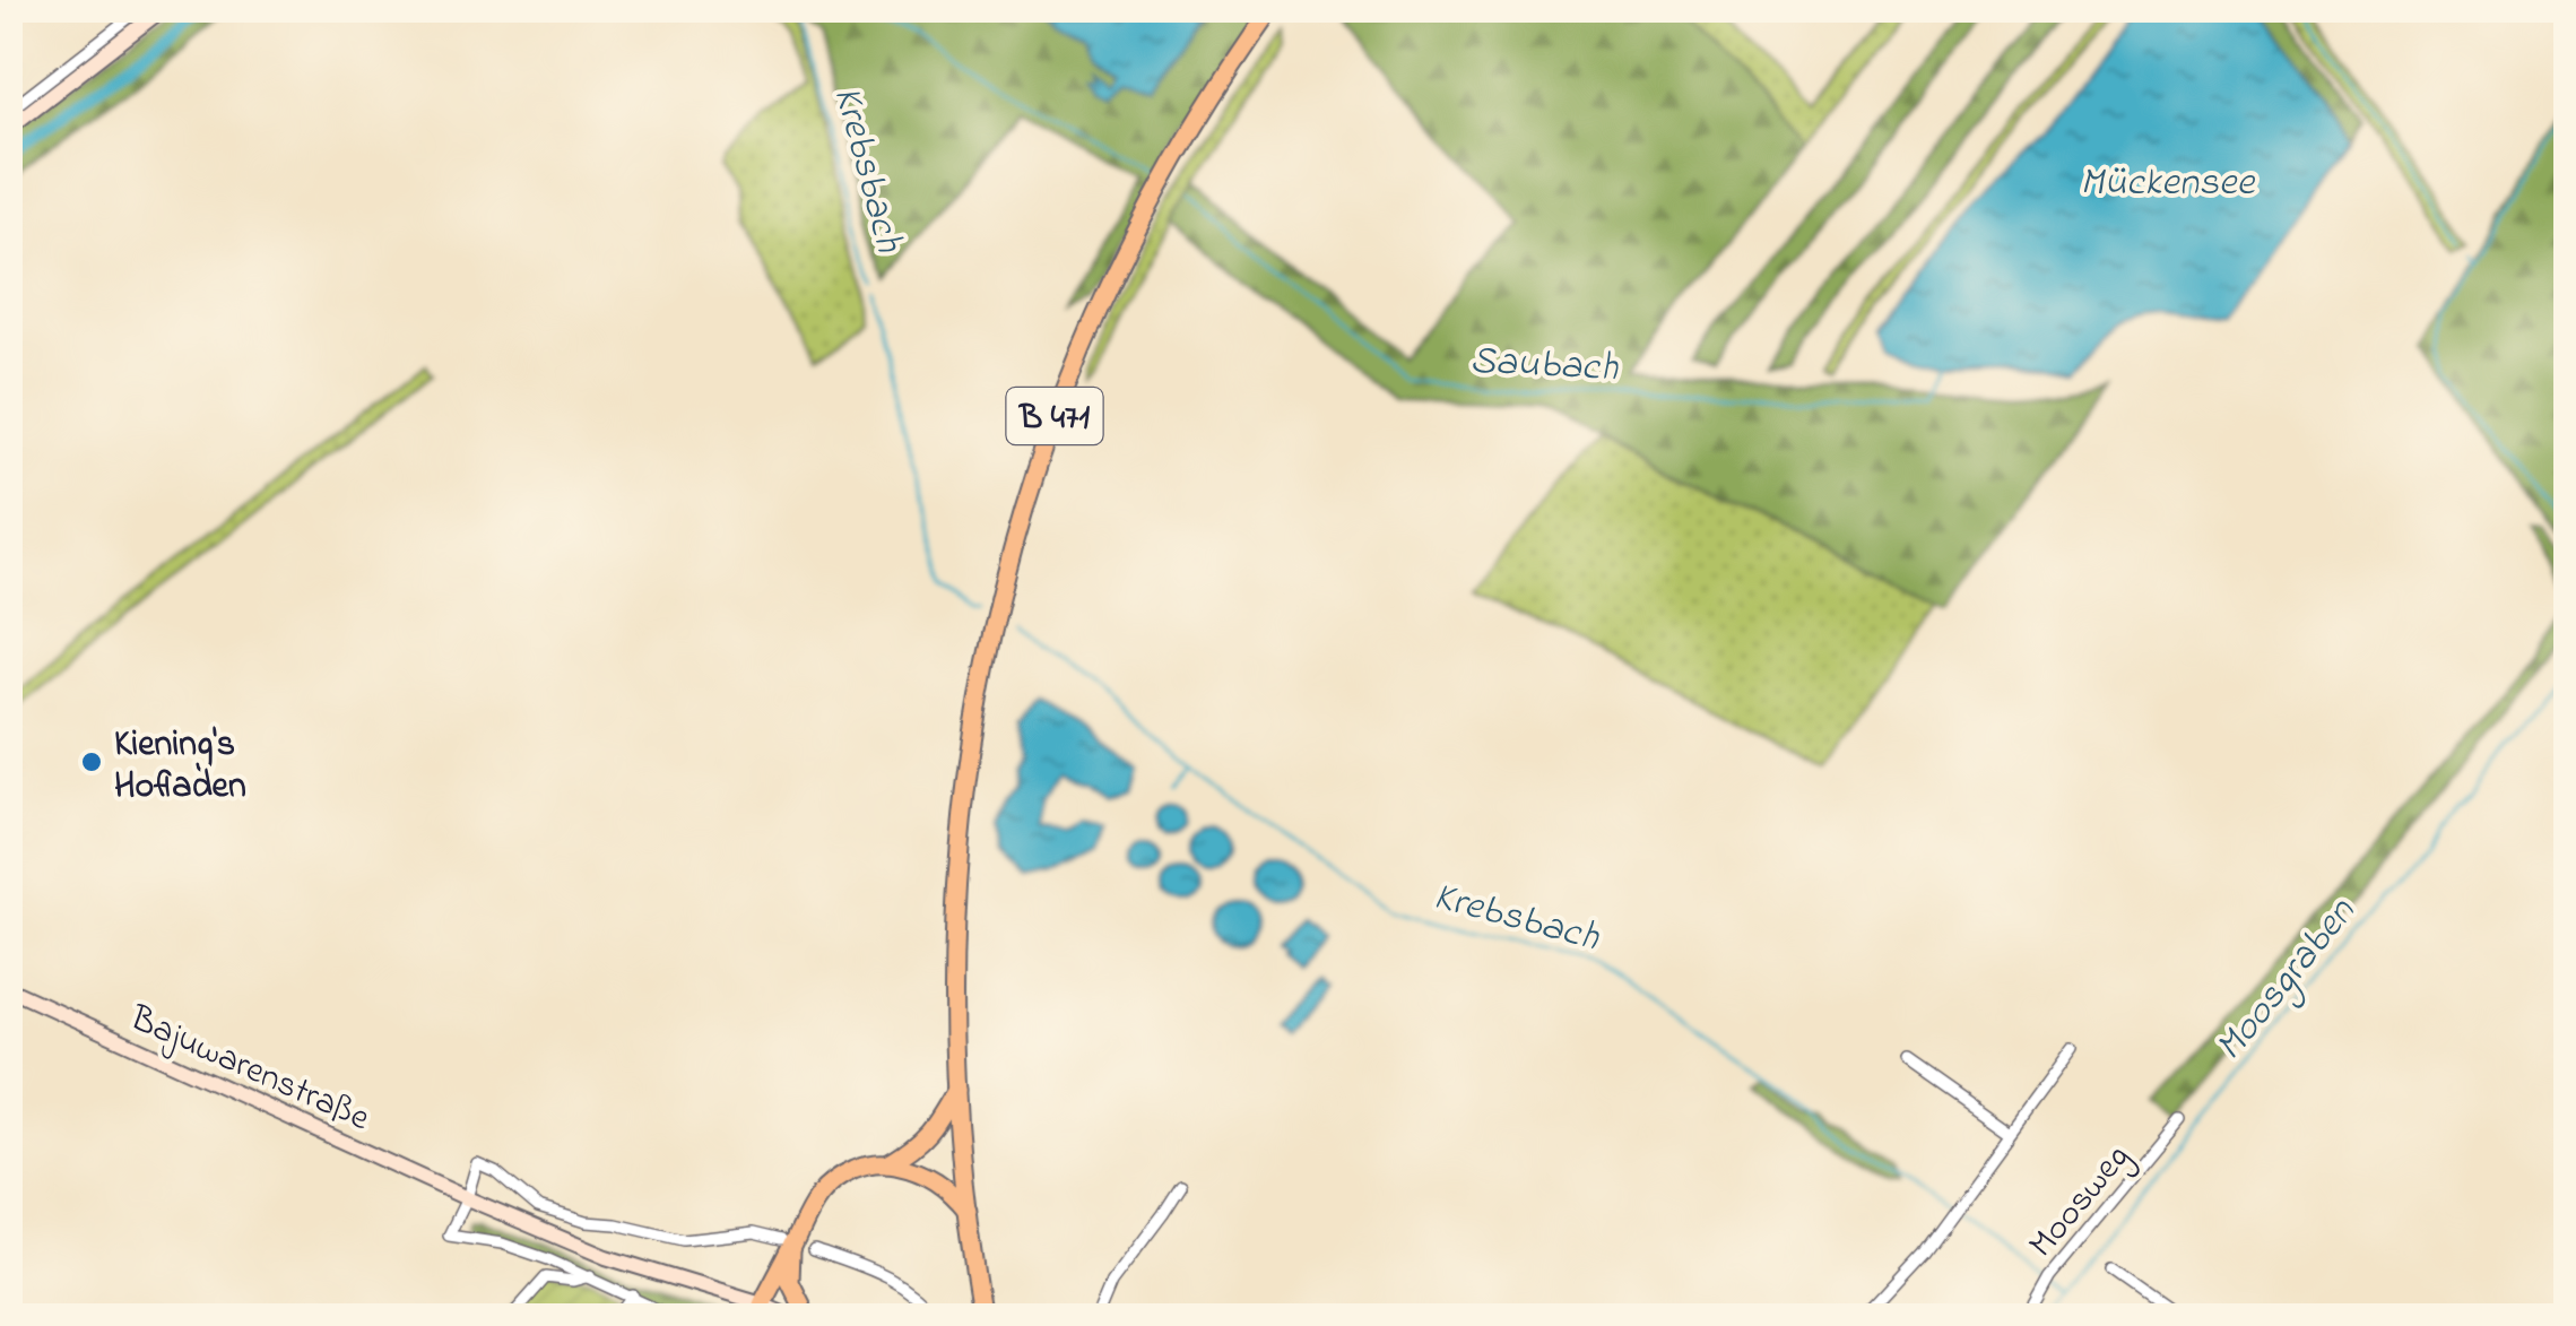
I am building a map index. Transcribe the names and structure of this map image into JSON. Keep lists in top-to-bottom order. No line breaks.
{"streets":{"highway":["B 471"],"main road":["Bajuwarenstraße"],"street":["Moosweg"]},"water":["Krebsbach","Mückensee","Saubach","Moosgraben"],"places":["Kiening's Hofladen"]}
